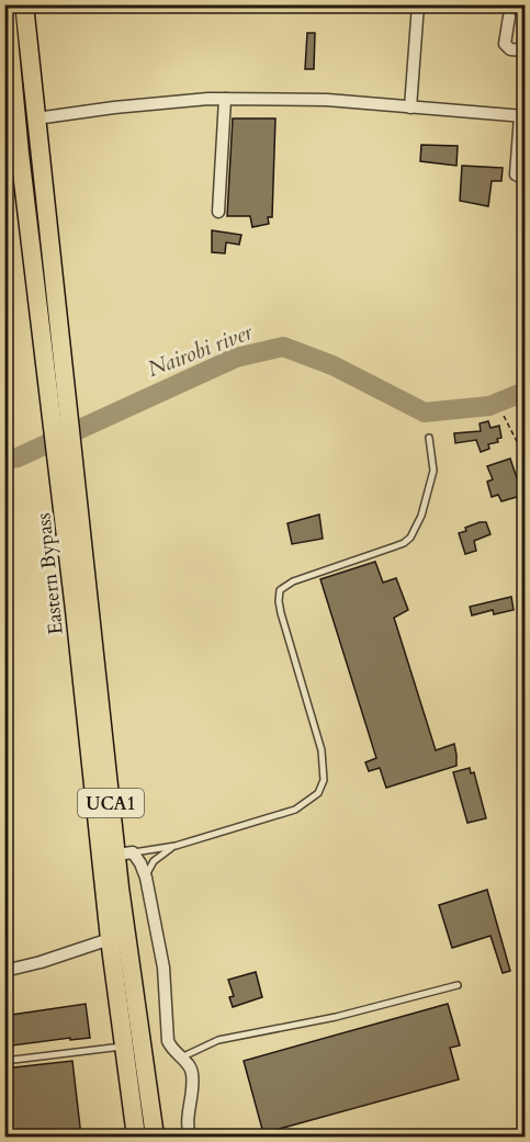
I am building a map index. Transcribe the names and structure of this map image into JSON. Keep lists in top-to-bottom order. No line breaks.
{"streets":{"main road":["Eastern Bypass","UCA1"]},"water":["Nairobi river"]}
